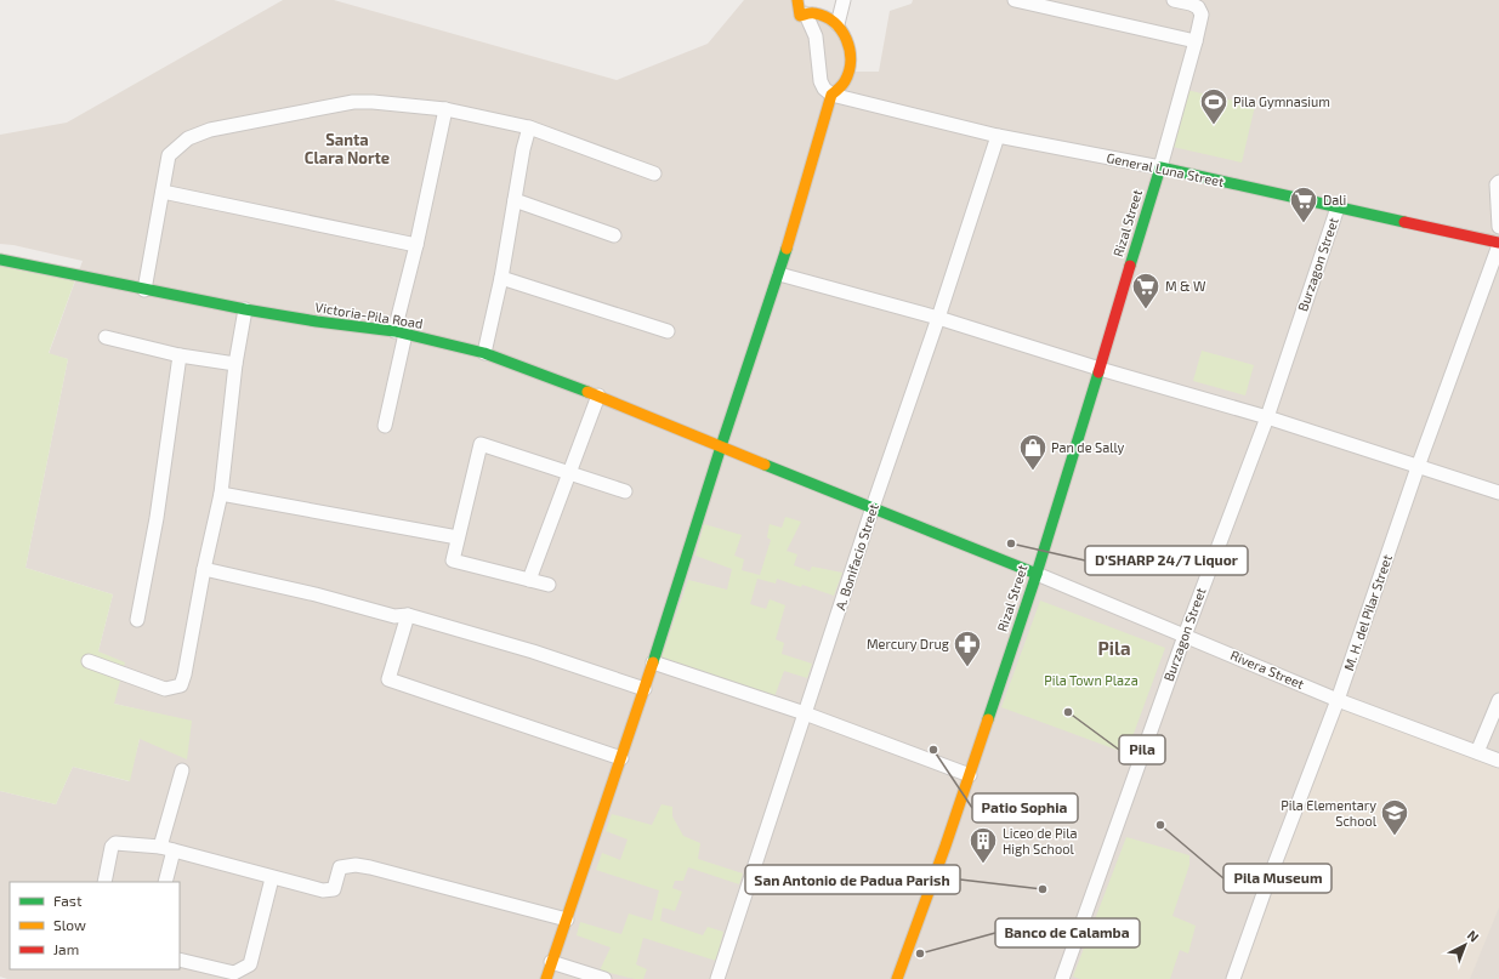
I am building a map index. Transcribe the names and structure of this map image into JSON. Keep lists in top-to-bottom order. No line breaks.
{"streets":{"main road":["General Luna Street","Rizal Street","Victoria-Pila Road"],"street":["Burzagon Street","A. Bonifacio Street","M. H. del Pilar Street","Rivera Street"]},"crossings":[["General Luna Street","Rizal Street"],["General Luna Street","Burzagon Street"],["General Luna Street","A. Bonifacio Street"],["General Luna Street","M. H. del Pilar Street"],["Rizal Street","Victoria-Pila Road"],["Rizal Street","Rivera Street"],["Burzagon Street","Rivera Street"],["Victoria-Pila Road","A. Bonifacio Street"],["Victoria-Pila Road","Rivera Street"],["M. H. del Pilar Street","Rivera Street"]],"districts":["Santa Clara Norte","Pila"],"parks":["Pila Town Plaza"],"places":{"sports":["Pila Gymnasium"],"supermarket":["Dali","M & W"],"shop":["Pan de Sally"],"other":["D'SHARP 24/7 Liquor","Pila","Patio Sophia","Pila Museum","San Antonio de Padua Parish","Banco de Calamba"],"pharmacy":["Mercury Drug"],"school or university":["Pila Elementary School"],"building":["Liceo de Pila High School"]},"legend":["Fast","Slow","Jam"],"north":"top right"}
